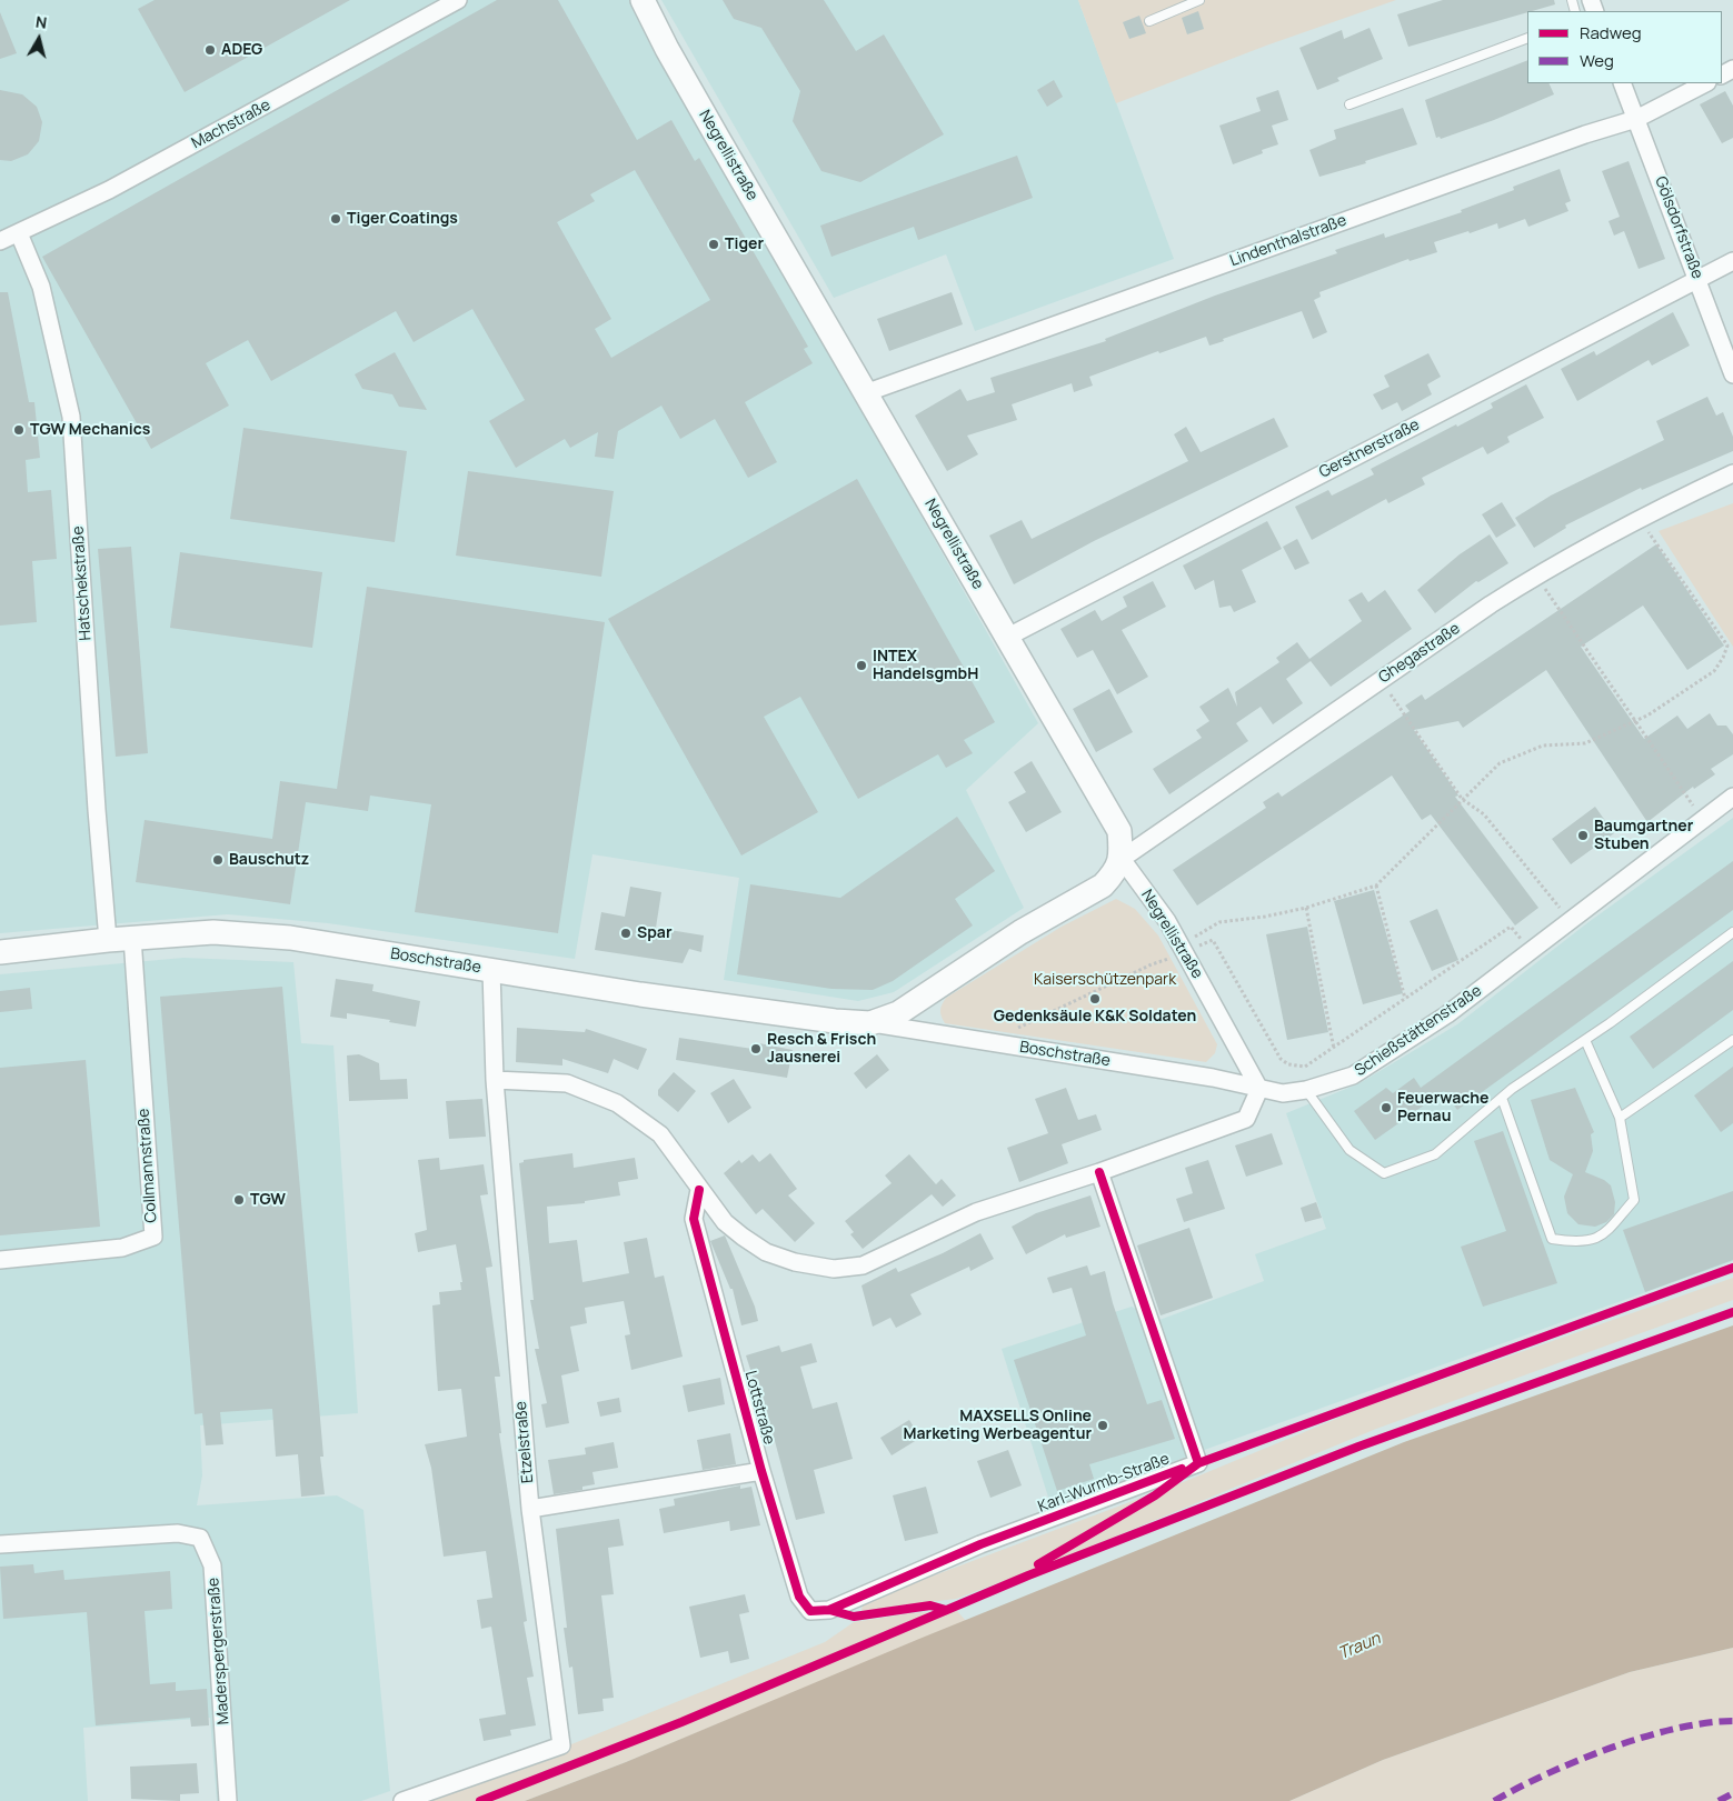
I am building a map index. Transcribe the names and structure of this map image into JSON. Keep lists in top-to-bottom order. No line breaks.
{"streets":{"main road":["Negrellistraße","Boschstraße"],"street":["Machstraße","Gölsdorfstraße","Lindenthalstraße","Gerstnerstraße","Hatschekstraße","Ghegastraße","Schießstättenstraße","Collmannstraße","Lottstraße","Etzelstraße","Karl-Wurmb-Straße","Maderspergerstraße"]},"crossings":[["Machstraße","Hatschekstraße"],["Negrellistraße","Lindenthalstraße"],["Negrellistraße","Gerstnerstraße"],["Negrellistraße","Ghegastraße"],["Negrellistraße","Boschstraße"],["Negrellistraße","Schießstättenstraße"],["Gölsdorfstraße","Lindenthalstraße"],["Gölsdorfstraße","Gerstnerstraße"],["Hatschekstraße","Boschstraße"],["Ghegastraße","Boschstraße"],["Boschstraße","Schießstättenstraße"],["Boschstraße","Collmannstraße"],["Boschstraße","Etzelstraße"],["Lottstraße","Karl-Wurmb-Straße"]],"water":["Traun"],"parks":["Kaiserschützenpark"],"places":["ADEG","Tiger Coatings","Tiger","TGW Mechanics","INTEX HandelsgmbH","Baumgartner Stuben","Bauschutz","Spar","Gedenksäule K&K Soldaten","Resch & Frisch Jausnerei","Feuerwache Pernau","TGW","MAXSELLS Online Marketing Werbeagentur"],"legend":["Radweg","Weg"],"north":"top"}
